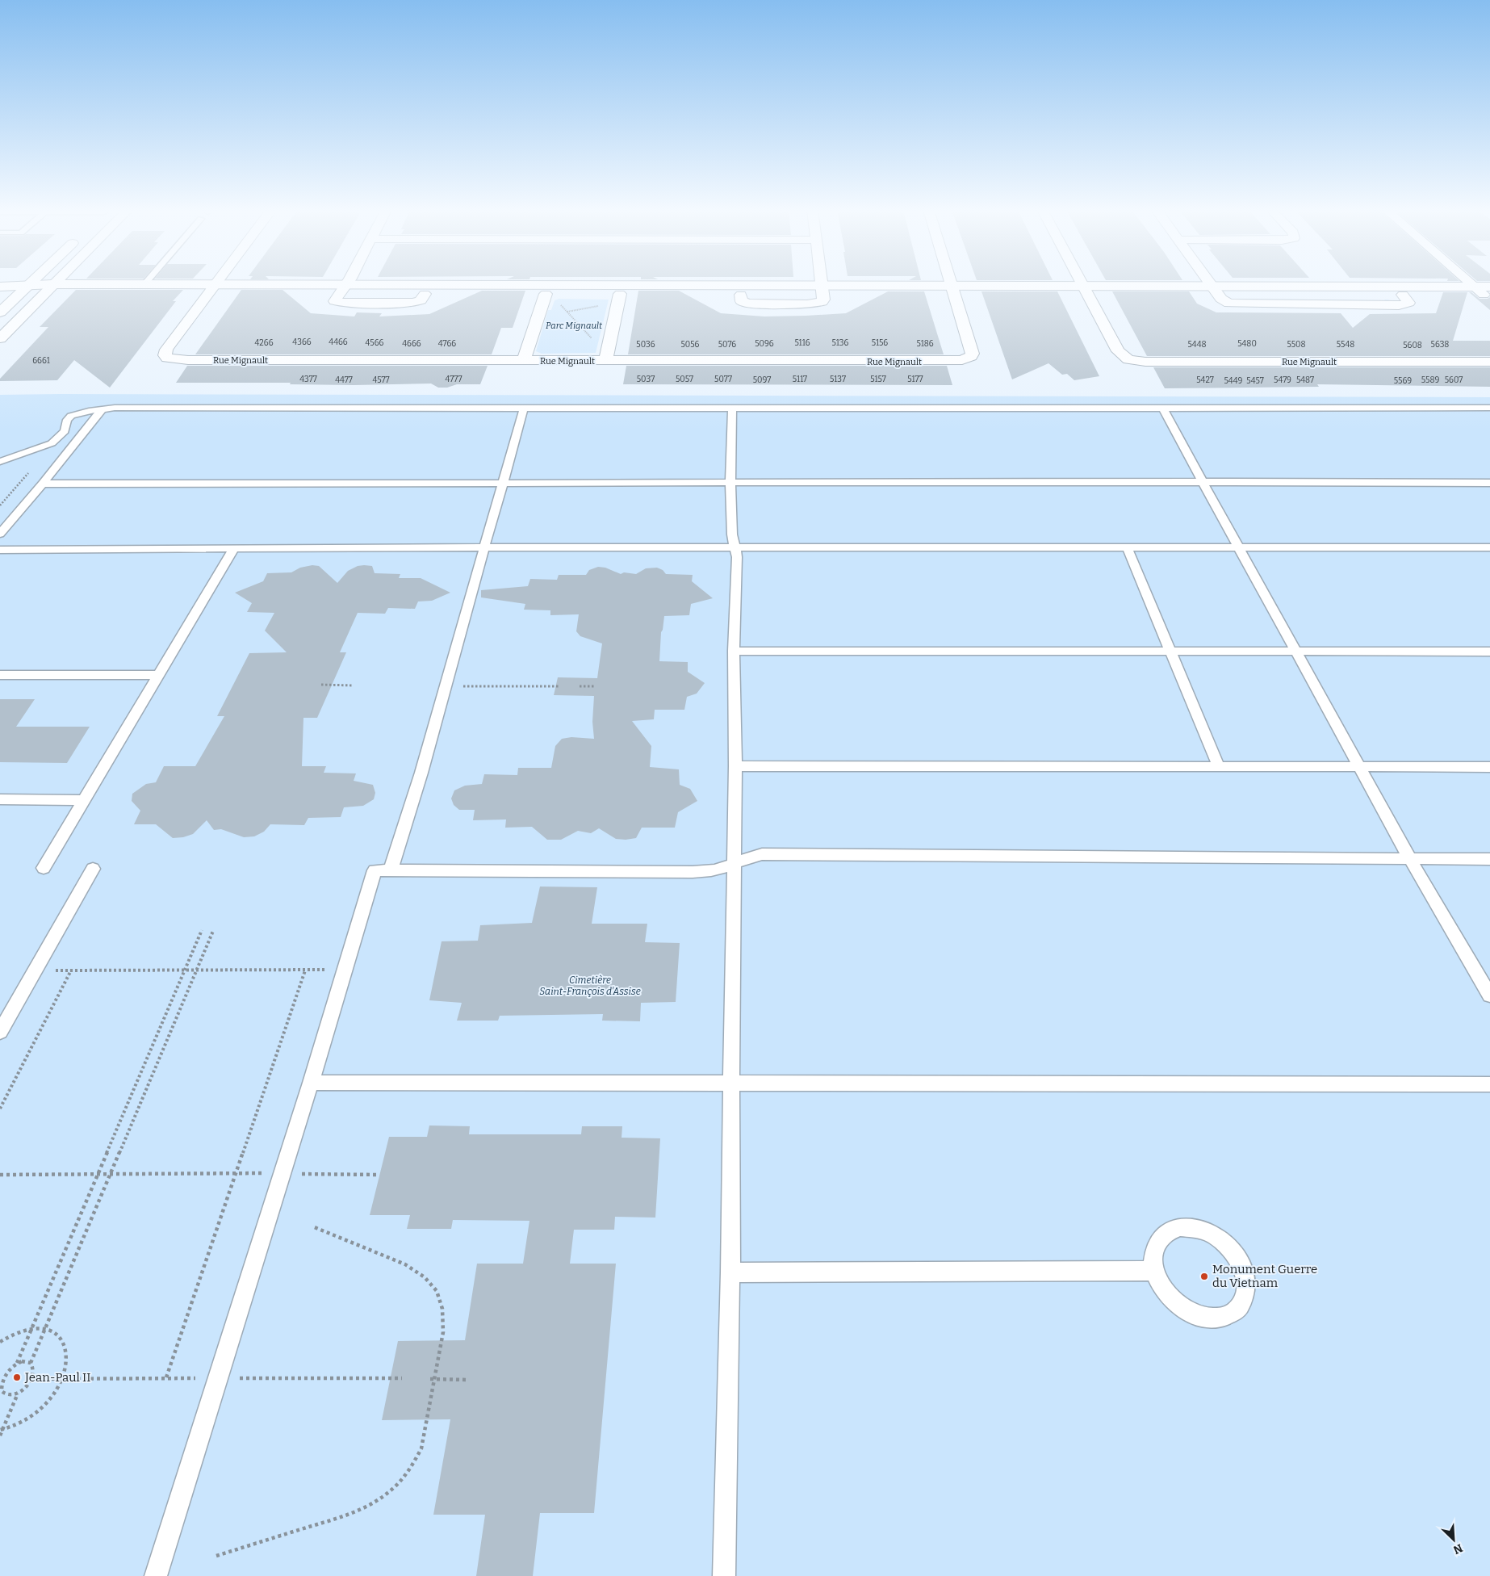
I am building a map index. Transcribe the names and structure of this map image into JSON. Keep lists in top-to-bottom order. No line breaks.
{"streets":{"street":["Rue Mignault"]},"parks":["Parc Mignault","Cimetière Saint-François d'Assise"],"places":["Monument Guerre du Vietnam","Jean-Paul II"],"house_numbers":["4366","4466","4266","4566","5116","5136","5156","4666","4766","5096","5186","5480","5036","5056","5076","5448","5508","5548","5638","5608","6661","4377","4777","5037","5057","5077","5117","5137","5157","5177","4477","4577","5097","5427","5479","5487","5589","5607","5449","5457","5569"],"north":"bottom right"}
